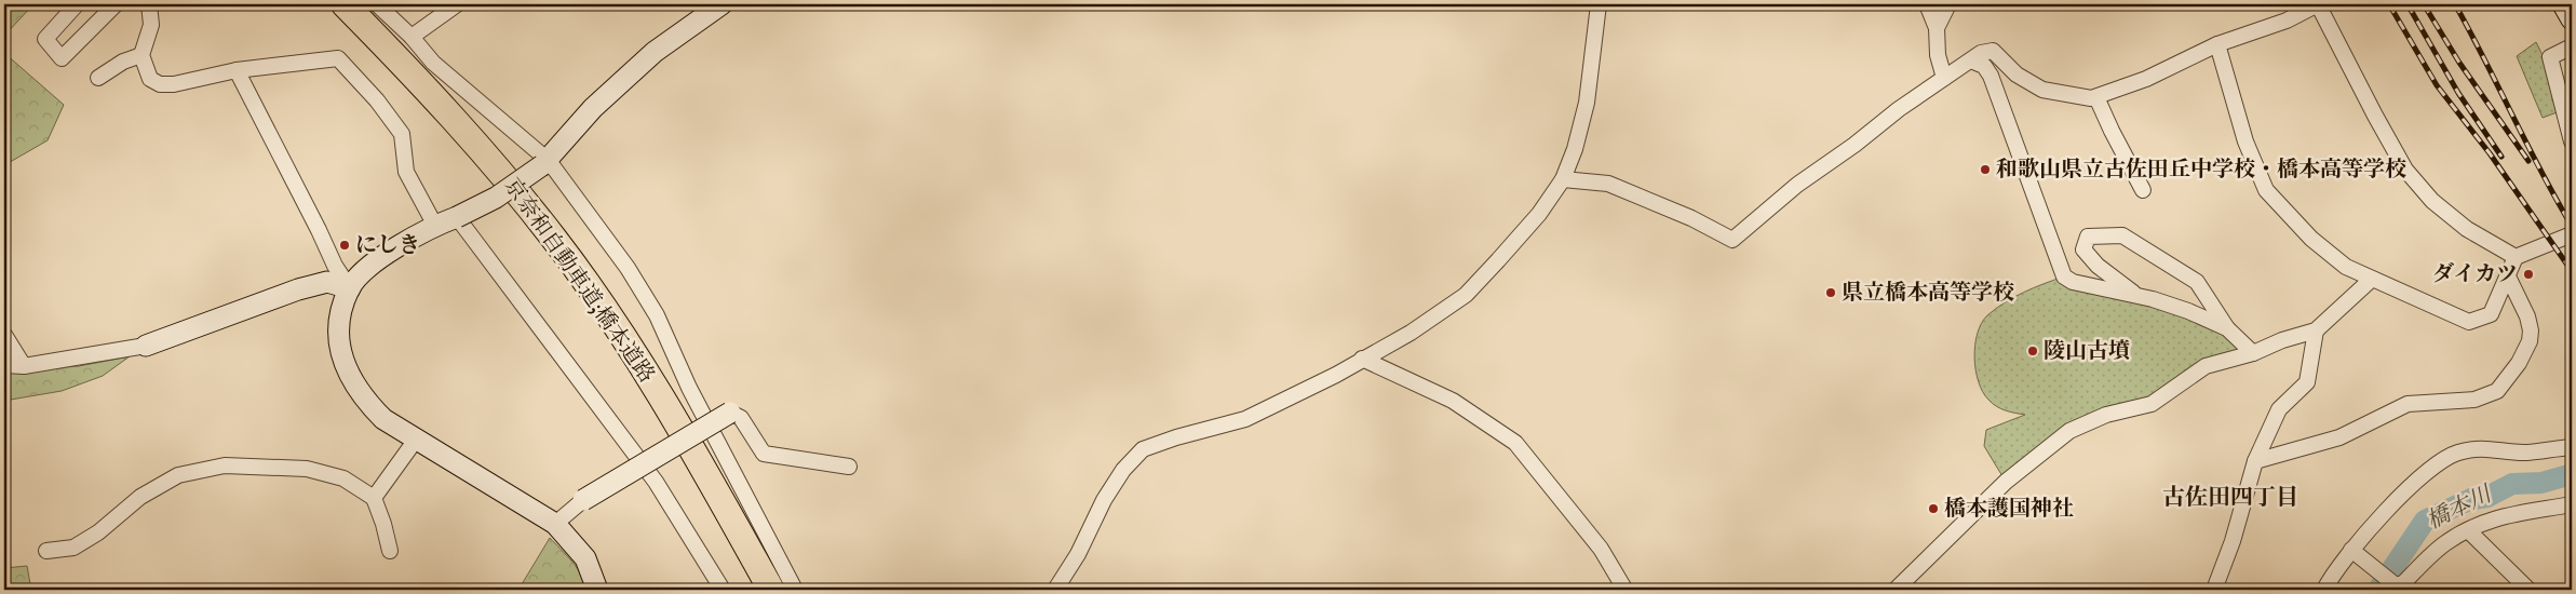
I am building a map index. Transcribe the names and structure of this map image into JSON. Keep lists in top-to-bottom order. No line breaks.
{"streets":{"highway":["京奈和自動車道;橋本道路"]},"districts":["古佐田四丁目"],"water":["橋本川"],"places":["和歌山県立古佐田丘中学校・橋本高等学校","にしき","ダイカツ","県立橋本高等学校","陵山古墳","橋本護国神社"]}
